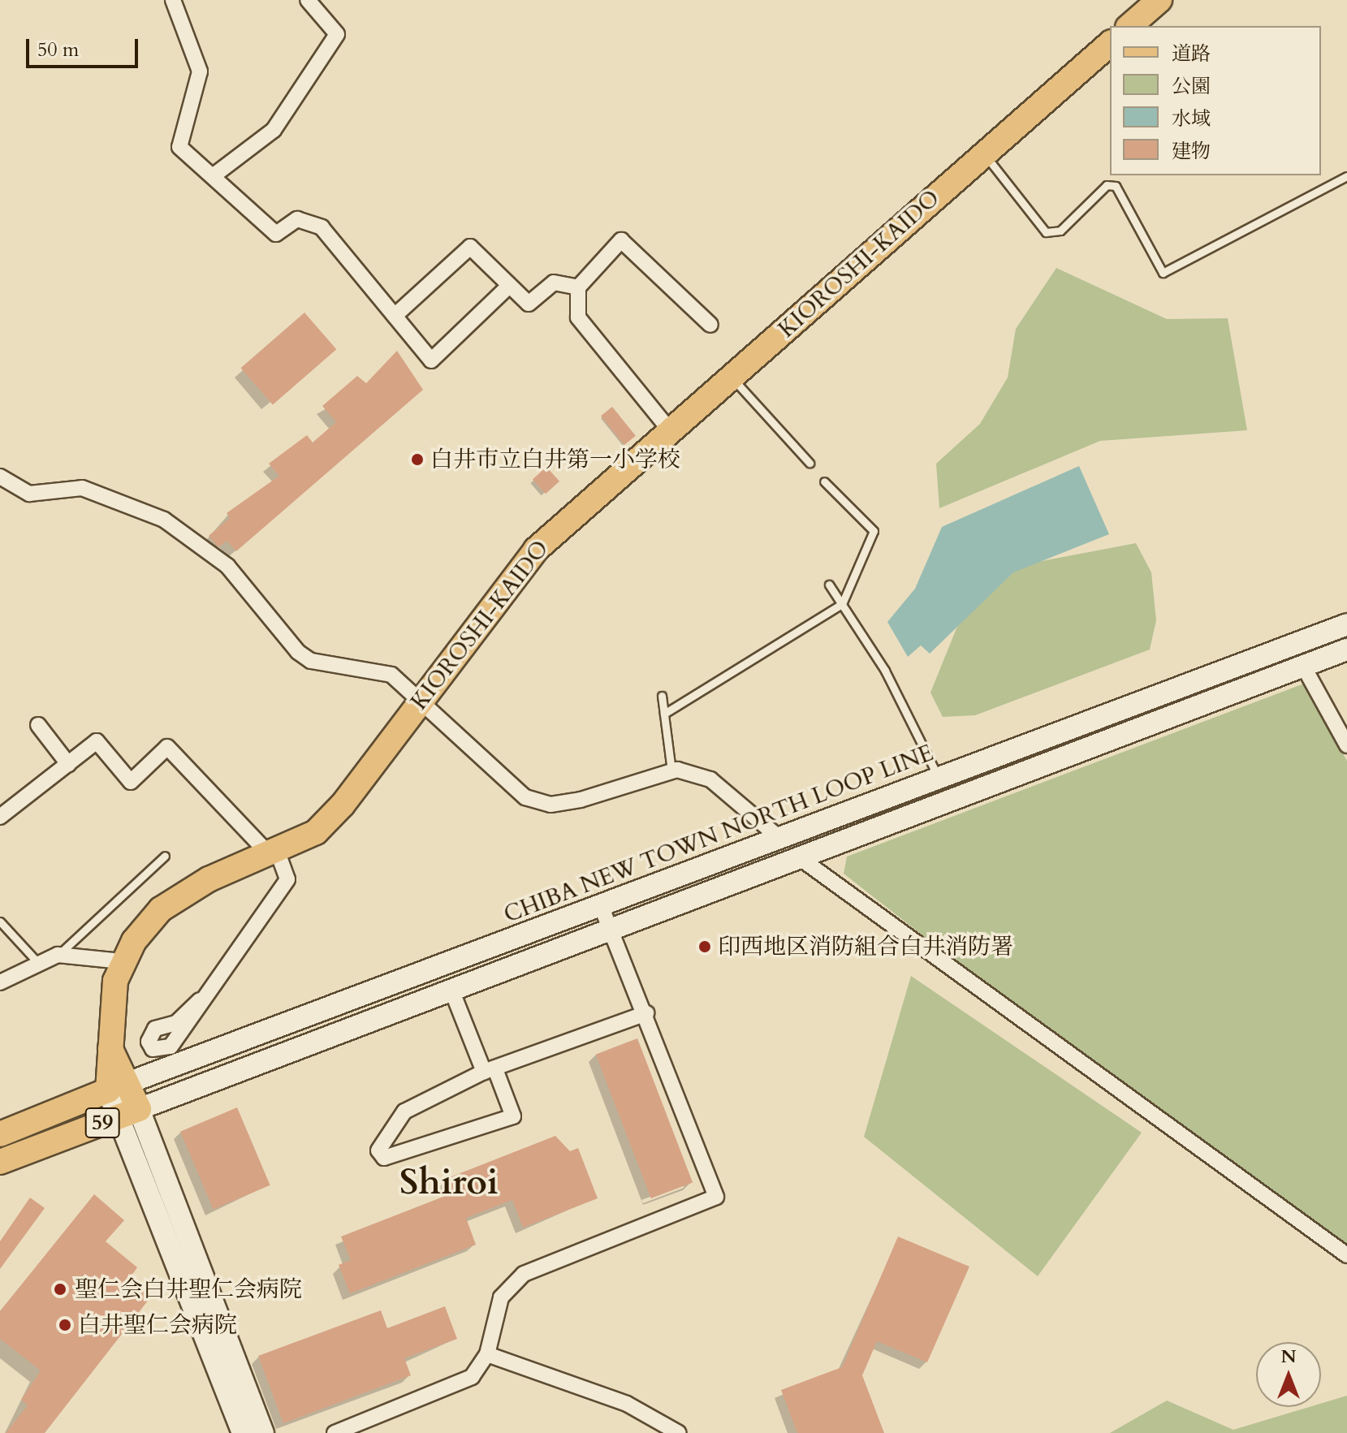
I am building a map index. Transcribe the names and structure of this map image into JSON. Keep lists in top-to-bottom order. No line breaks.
{"streets":{"main road":["KIOROSHI-KAIDO","CHIBA NEW TOWN NORTH LOOP LINE","59"]},"crossings":[["KIOROSHI-KAIDO","CHIBA NEW TOWN NORTH LOOP LINE"],["KIOROSHI-KAIDO","59"],["CHIBA NEW TOWN NORTH LOOP LINE","59"]],"districts":["Shiroi"],"places":["白井市立白井第一小学校","印西地区消防組合白井消防署","聖仁会白井聖仁会病院","白井聖仁会病院"],"legend":["道路","公園","水域","建物"],"scale_bar":"50 m","north":"top"}
